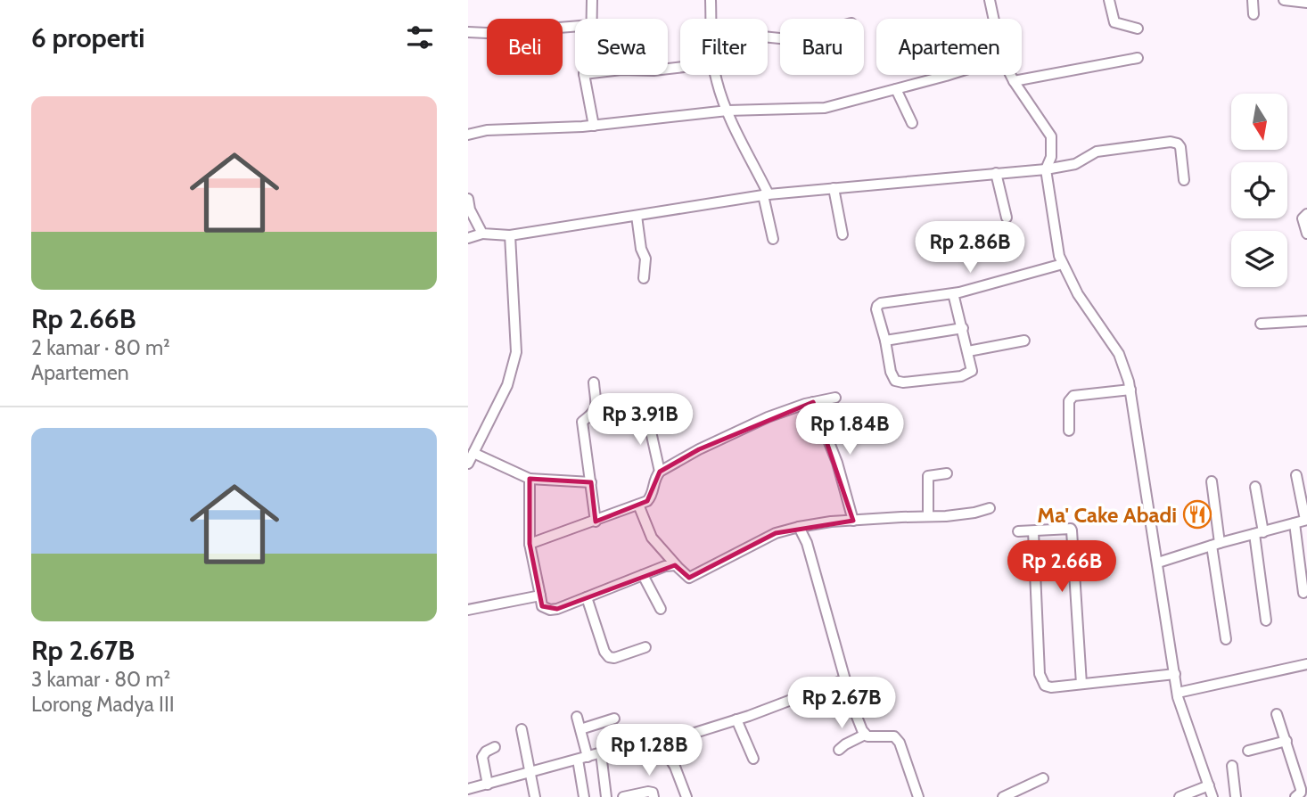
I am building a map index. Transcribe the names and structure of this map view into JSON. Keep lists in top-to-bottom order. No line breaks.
{"places":{"restaurant":["Ma' Cake Abadi"]},"north":"bottom","page":{"heading":"6 properti","chip":["Beli","Sewa","Filter","Baru","Apartemen"],"list":[{"name":"Rp 2.66B","note":"2 kamar · 80 m² · Apartemen"},{"name":"Rp 2.67B","note":"3 kamar · 80 m² · Lorong Madya III"}],"price":["Rp 2.86B","Rp 3.91B","Rp 1.84B","Rp 2.66B","Rp 2.67B","Rp 1.28B"]}}
